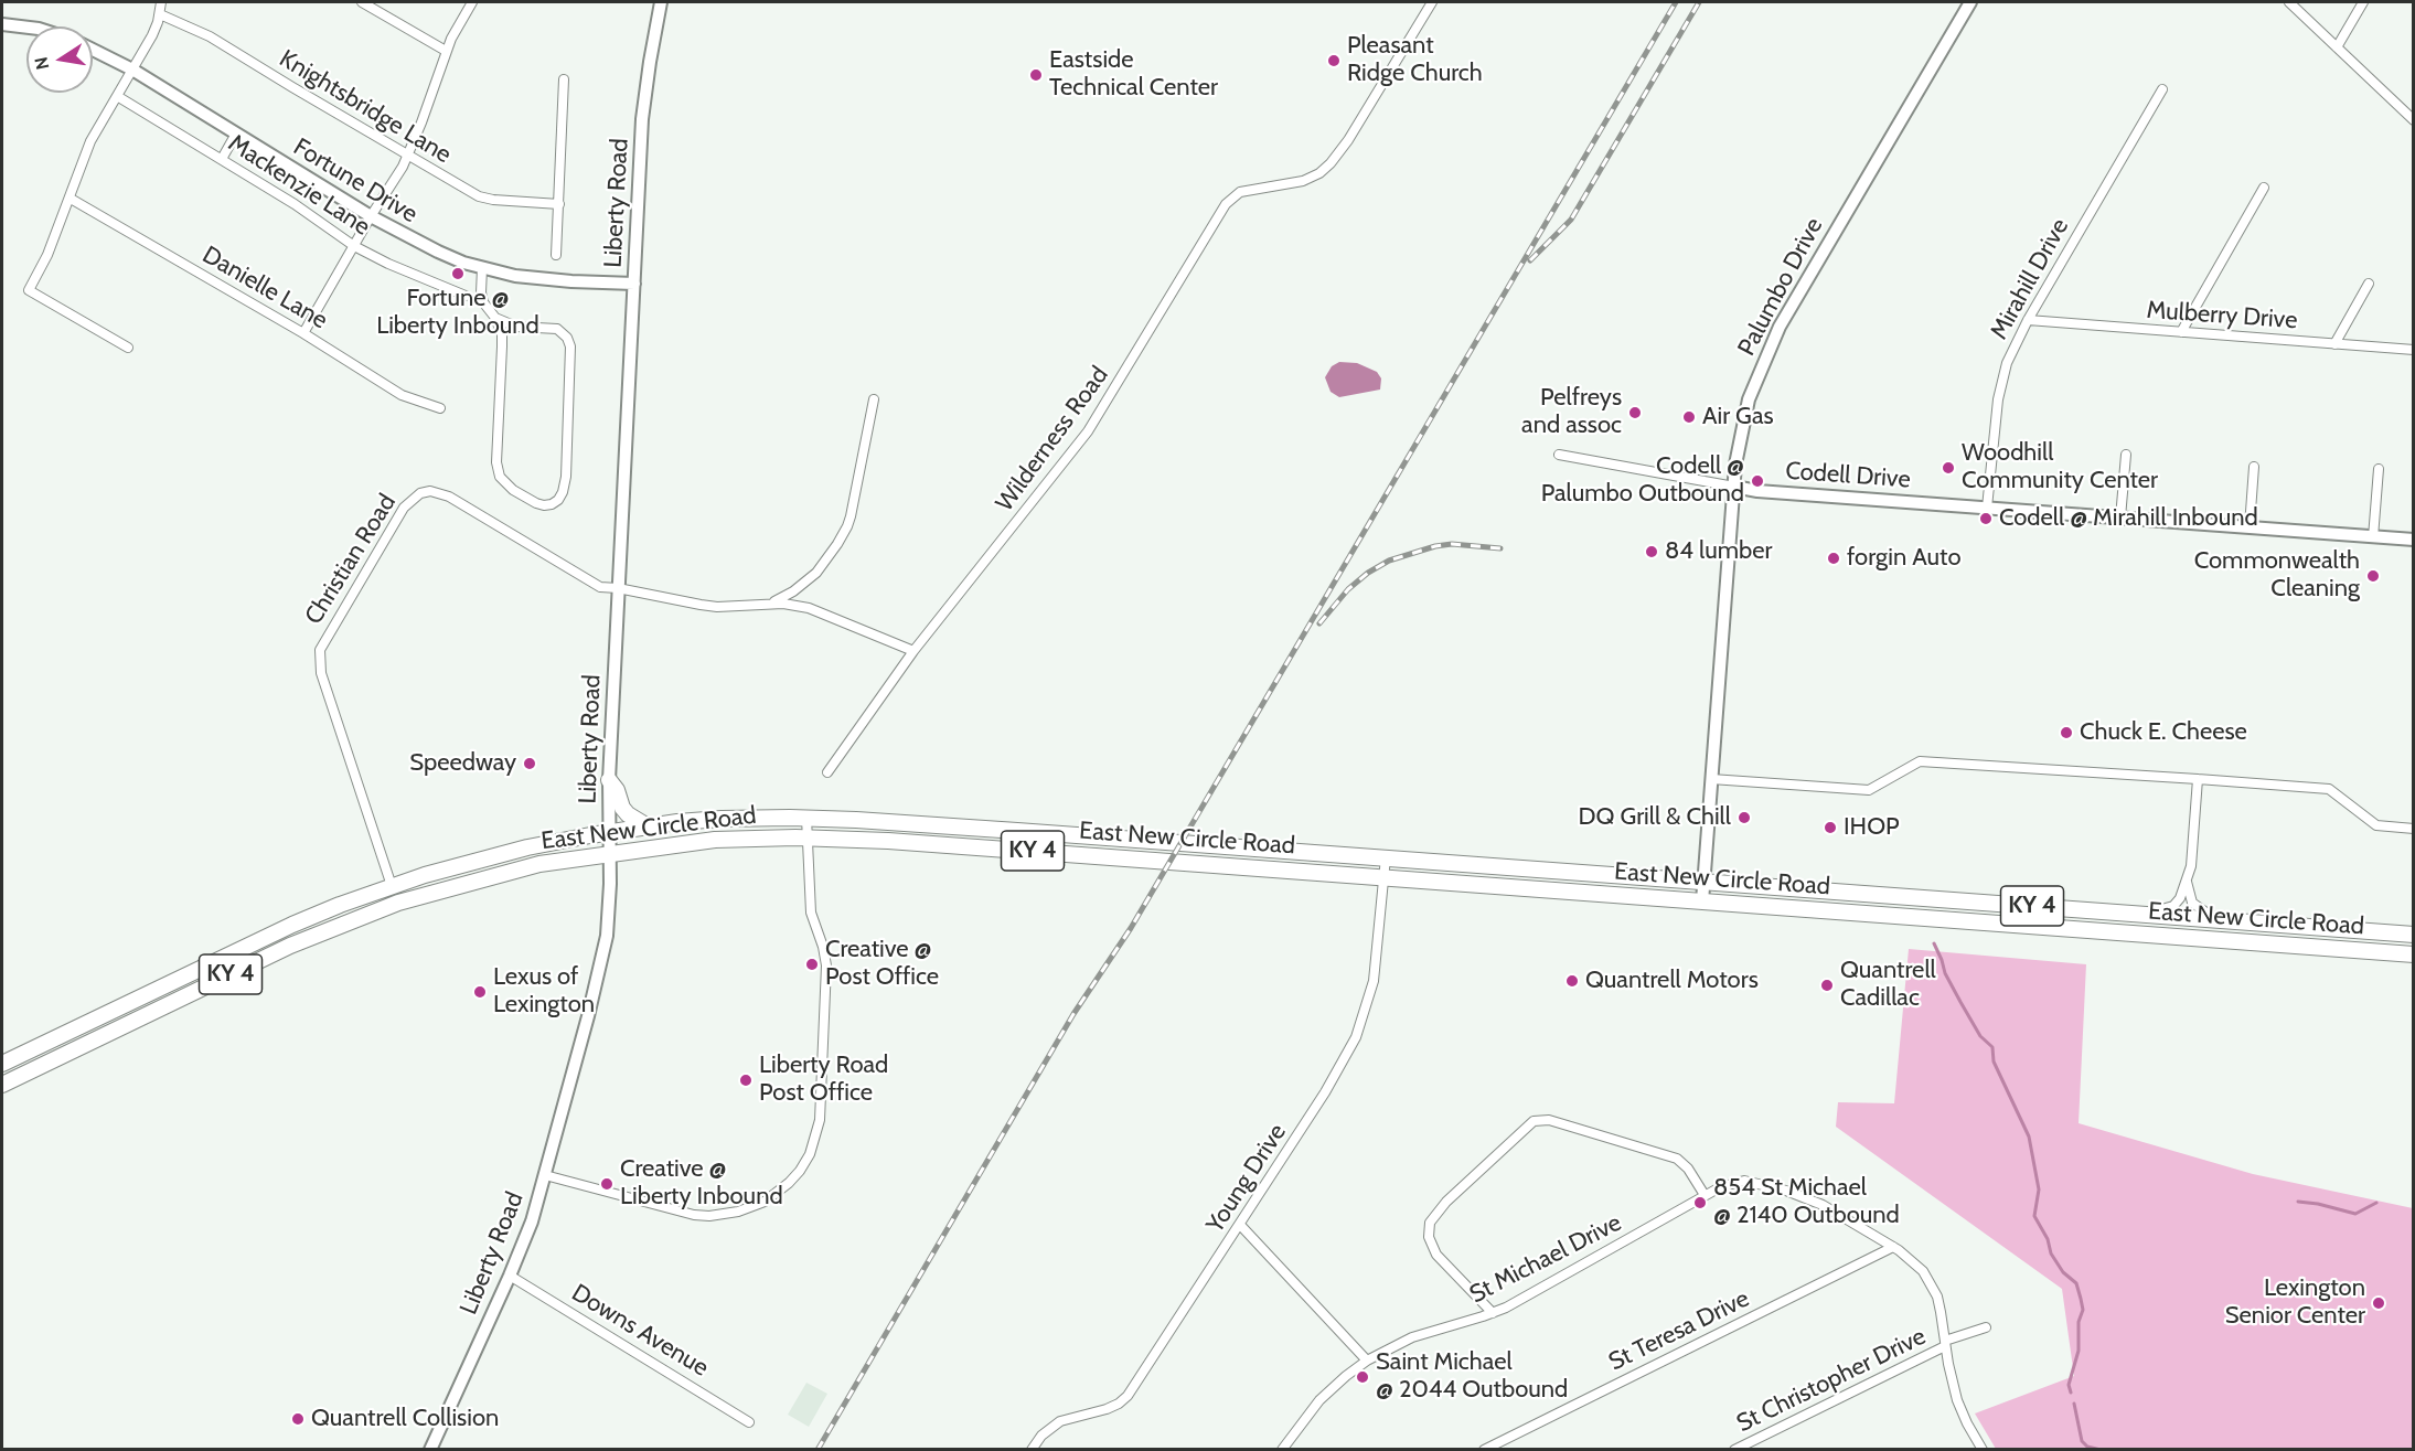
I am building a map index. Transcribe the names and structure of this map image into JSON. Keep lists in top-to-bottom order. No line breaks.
{"streets":{"highway":["East New Circle Road","KY 4"],"street":["Knightsbridge Lane","Fortune Drive","Mackenzie Lane","Liberty Road","Mirahill Drive","Palumbo Drive","Danielle Lane","Mulberry Drive","Wilderness Road","Codell Drive","Christian Road","Young Drive","St Michael Drive","Downs Avenue","St Teresa Drive","St Christopher Drive"]},"crossings":[["Fortune Drive","Liberty Road"],["Liberty Road","Christian Road"],["Liberty Road","East New Circle Road"],["Liberty Road","Downs Avenue"],["Mirahill Drive","Mulberry Drive"],["Mirahill Drive","Codell Drive"],["Palumbo Drive","Codell Drive"],["Palumbo Drive","East New Circle Road"],["Christian Road","East New Circle Road"],["East New Circle Road","Young Drive"],["St Michael Drive","St Teresa Drive"],["St Michael Drive","St Christopher Drive"]],"places":["Pleasant Ridge Church","Eastside Technical Center","Fortune @ Liberty Inbound","Pelfreys and assoc","Air Gas","Woodhill Community Center","Codell @ Palumbo Outbound","Codell @ Mirahill Inbound","84 lumber","forgin Auto","Commonwealth Cleaning","Chuck E. Cheese","Speedway","DQ Grill & Chill","IHOP","Creative @ Post Office","Quantrell Motors","Quantrell Cadillac","Lexus of Lexington","Liberty Road Post Office","Creative @ Liberty Inbound","854 St Michael @ 2140 Outbound","Lexington Senior Center","Saint Michael @ 2044 Outbound","Quantrell Collision"],"north":"left"}
